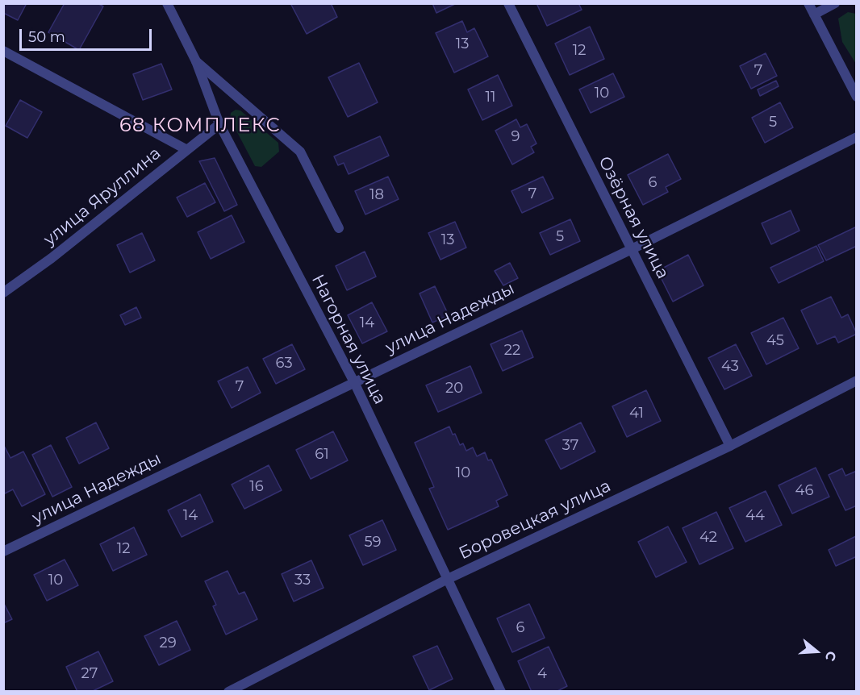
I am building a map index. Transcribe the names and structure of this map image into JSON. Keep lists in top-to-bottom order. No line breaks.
{"streets":{"street":["улица Яруллина","Озёрная улица","улица Надежды","Нагорная улица","Боровецкая улица"]},"crossings":[["улица Яруллина","Нагорная улица"],["Озёрная улица","улица Надежды"],["Озёрная улица","Боровецкая улица"],["улица Надежды","Нагорная улица"],["Нагорная улица","Боровецкая улица"]],"districts":["68 КОМПЛЕКС"],"house_numbers":["13","12","7","10","11","5","9","6","7","18","5","13","14","45","22","63","43","7","20","41","37","61","10","16","46","14","44","42","59","12","10","33","6","29","27","4"],"scale_bar":"50 m","north":"right"}
